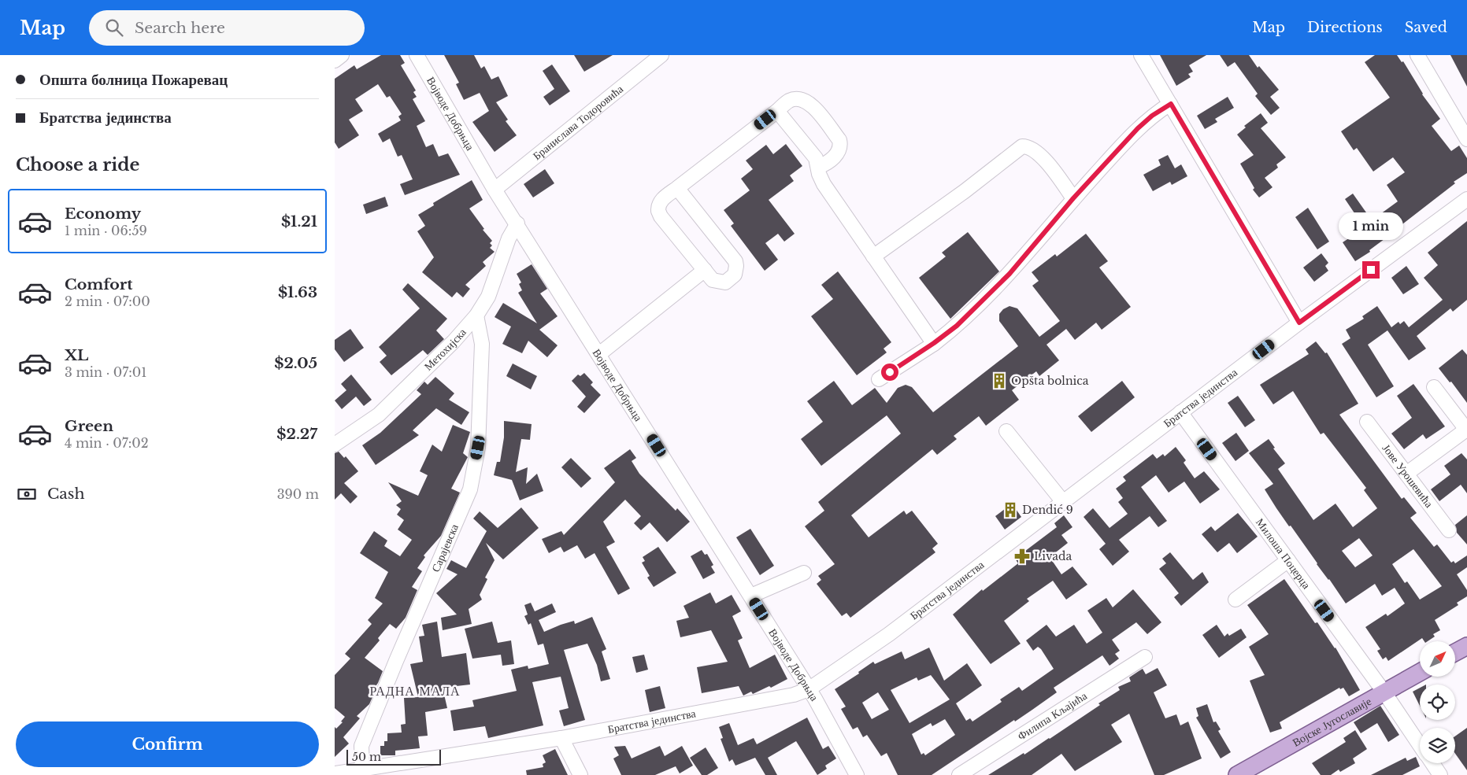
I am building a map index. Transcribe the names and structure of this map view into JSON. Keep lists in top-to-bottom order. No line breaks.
{"streets":{"main road":["Војске Југославије"],"street":["Војводе Добрњца","Бранислава Тодоровића","Метохијска","Братства јединства","Јове Урошевића","Сарајевска","Милоша Поцерца","Филипа Кљајића"]},"crossings":[["Војводе Добрњца","Бранислава Тодоровића"],["Војводе Добрњца","Метохијска"],["Војводе Добрњца","Братства јединства"],["Метохијска","Сарајевска"],["Братства јединства","Сарајевска"],["Братства јединства","Милоша Поцерца"],["Милоша Поцерца","Војске Југославије"]],"districts":["РАДНА МАЛА"],"places":{"building":["Opšta bolnica","Dendić 9"],"pharmacy":["Livada"]},"scale_bar":"50 m","north":"top right","page":{"header":"Map","search":"Search here","nav":["Map","Directions","Saved"],"banner":["Општа болница Пожаревац","Братства јединства"],"heading":"Choose a ride","list":[{"name":"Economy","note":"1 min · 06:59","value":"$1.21"},{"name":"Comfort","note":"2 min · 07:00","value":"$1.63"},{"name":"XL","note":"3 min · 07:01","value":"$2.05"},{"name":"Green","note":"4 min · 07:02","value":"$2.27"}],"bubble":"1 min","pay":["Cash","390 m"],"buttons":"Confirm","scale":"50 m"}}
